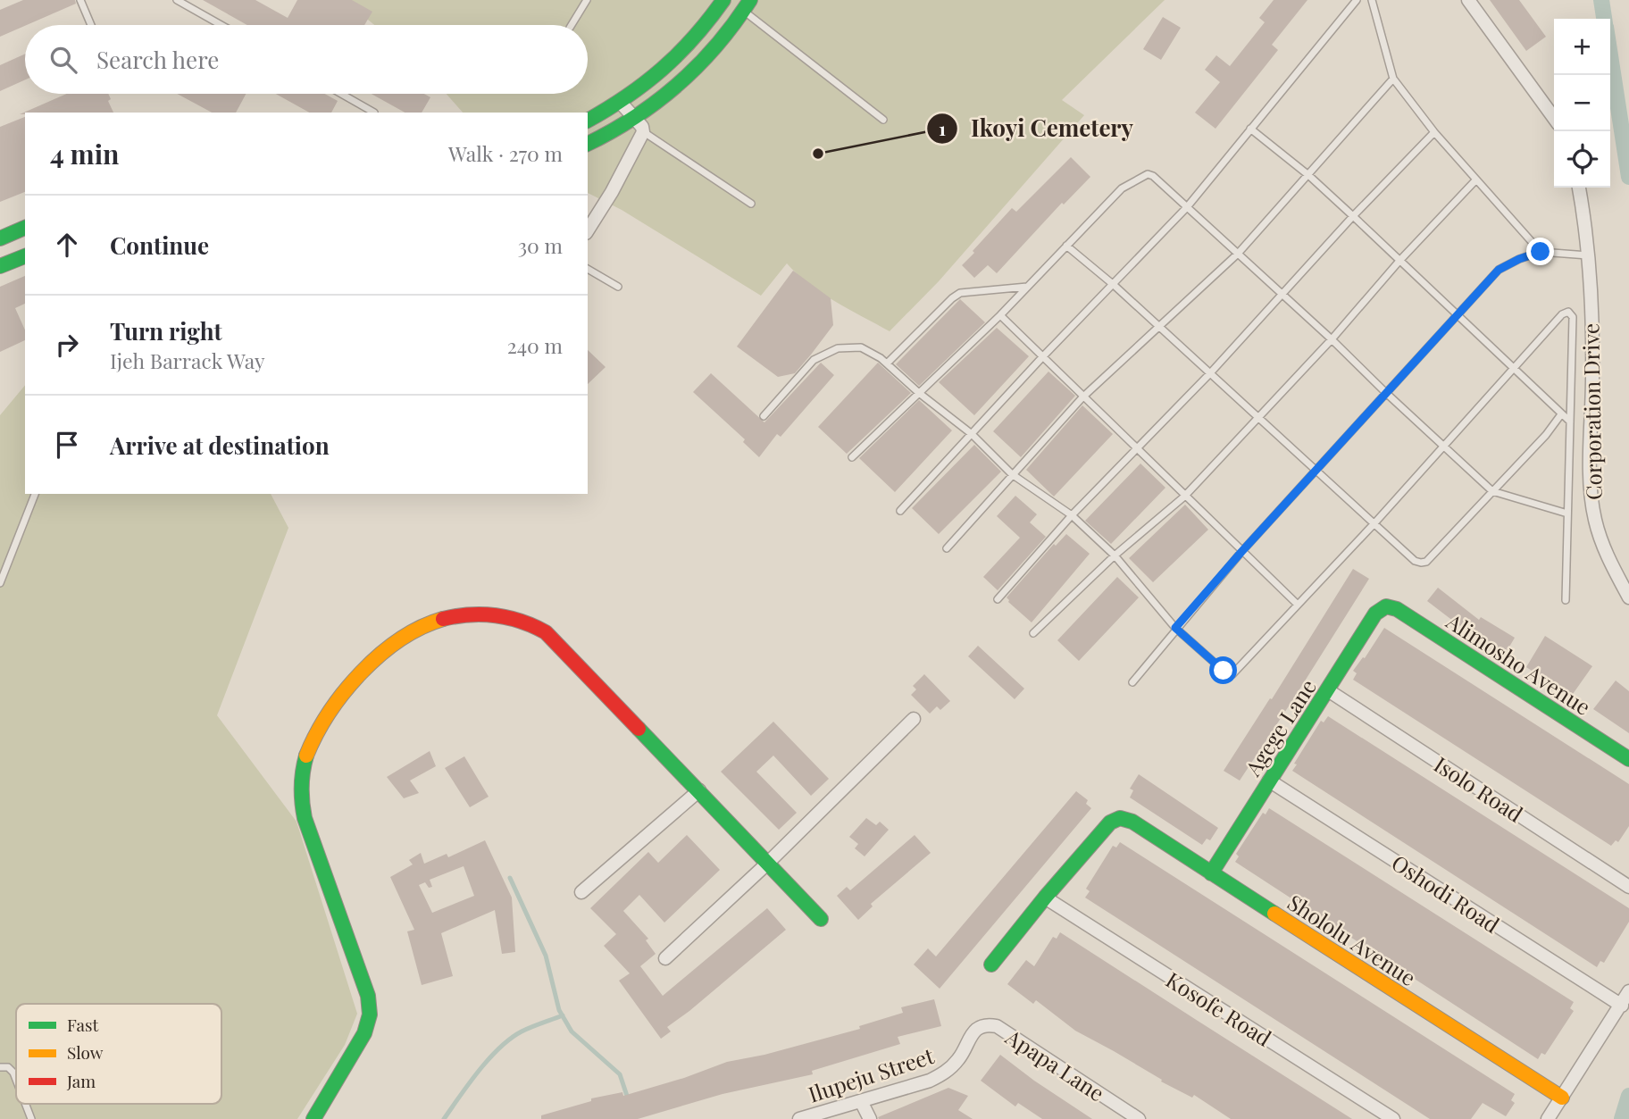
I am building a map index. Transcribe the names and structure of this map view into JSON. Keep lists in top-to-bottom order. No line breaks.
{"streets":{"street":["Corporation Drive","Alimosho Avenue","Agege Lane","Isolo Road","Oshodi Road","Shololu Avenue","Kosofe Road","Apapa Lane","Ilupeju Street"]},"crossings":[["Alimosho Avenue","Agege Lane"],["Agege Lane","Isolo Road"],["Agege Lane","Oshodi Road"],["Agege Lane","Shololu Avenue"],["Shololu Avenue","Kosofe Road"],["Apapa Lane","Ilupeju Street"]],"places":["Ikoyi Cemetery"],"legend":["Fast","Slow","Jam"],"page":{"map_buttons":["+","−"],"search":"Search here","heading":["4 min","Walk · 270 m"],"list":[["Continue","30 m"],["Turn right","Ijeh Barrack Way","240 m"],"Arrive at destination"]}}
